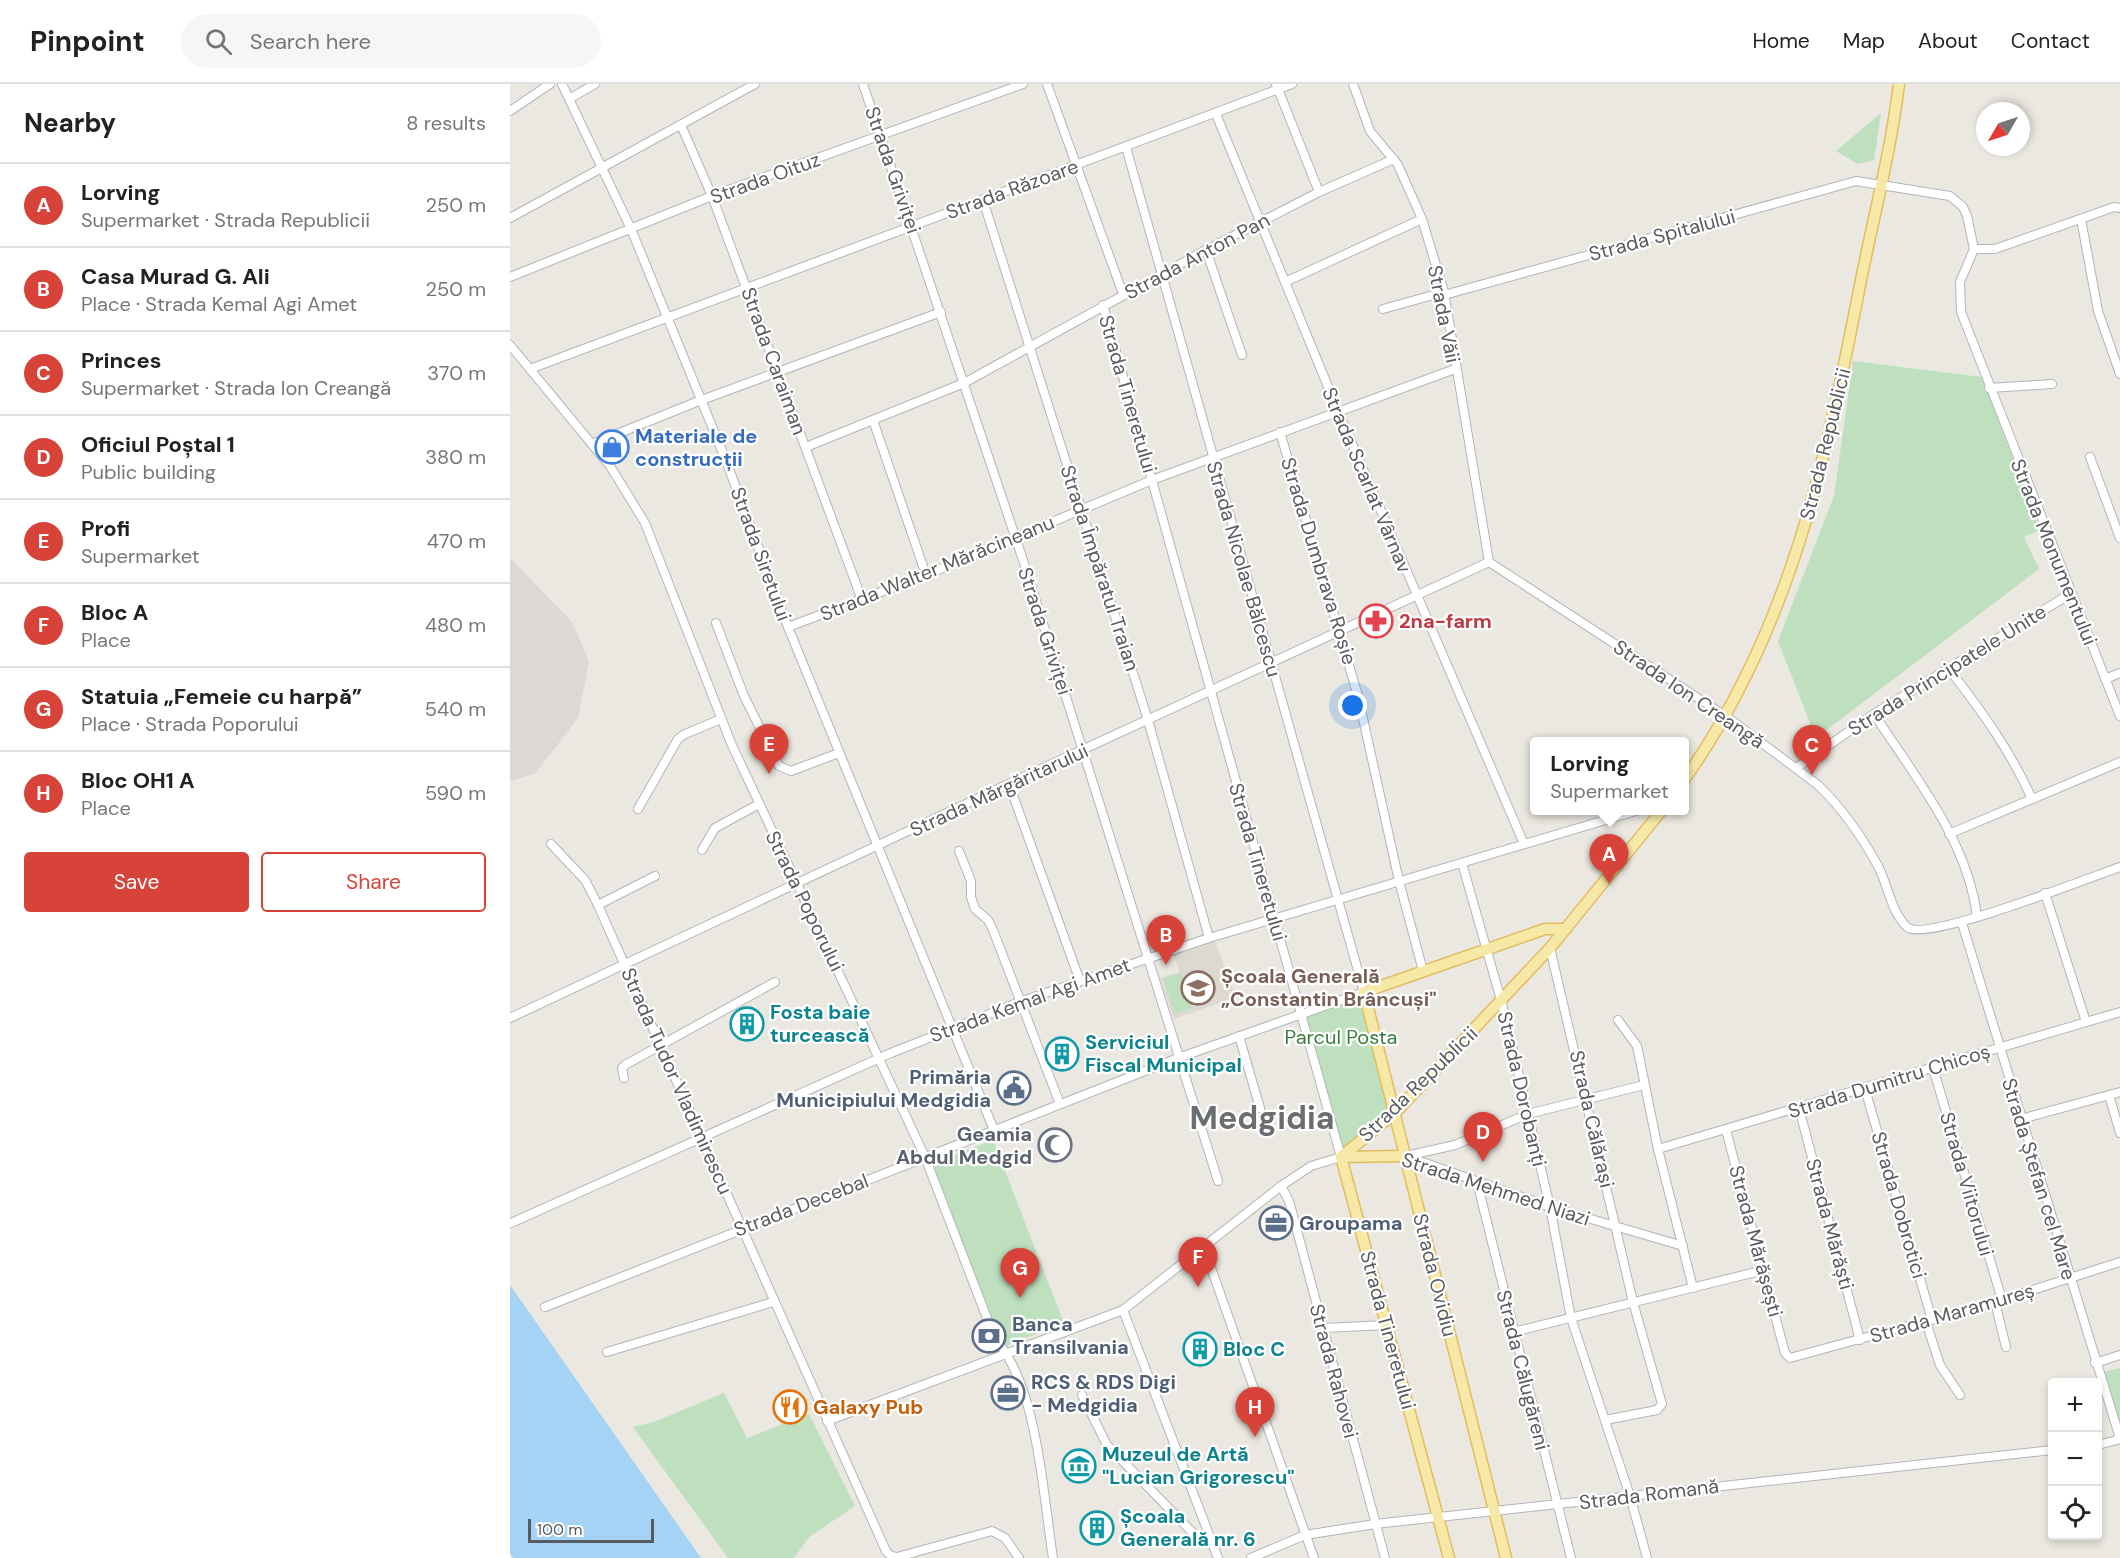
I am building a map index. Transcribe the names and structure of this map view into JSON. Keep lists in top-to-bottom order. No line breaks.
{"streets":{"main road":["Strada Tineretului","Strada Republicii","Strada Mehmed Niazi","Strada Decebal","Strada Ovidiu"],"street":["Strada Griviței","Strada Oituz","Strada Răzoare","Strada Spitalului","Strada Anton Pan","Strada Văii","Strada Caraiman","Strada Scarlat Vârnav","Strada Monumentului","Strada Siretului","Strada Dumbrava Roșie","Strada Walter Mărăcineanu","Strada Împăratul Traian","Strada Nicolae Bălcescu","Strada Principatele Unite","Strada Ion Creangă","Strada Mărgăritarului","Strada Poporului","Strada Kemal Agi Amet","Strada Tudor Vladimirescu","Strada Dumitru Chicoș","Strada Dorobanți","Strada Călărași","Strada Ștefan cel Mare","Strada Viitorului","Strada Dobrotici","Strada Mărăști","Strada Mărășești","Strada Maramureș","Strada Călugăreni","Strada Rahovei","Strada Romană"]},"crossings":[["Strada Griviței","Strada Oituz"],["Strada Griviței","Strada Răzoare"],["Strada Griviței","Strada Anton Pan"],["Strada Griviței","Strada Walter Mărăcineanu"],["Strada Griviței","Strada Mărgăritarului"],["Strada Griviței","Strada Kemal Agi Amet"],["Strada Griviței","Strada Decebal"],["Strada Oituz","Strada Caraiman"],["Strada Oituz","Strada Siretului"],["Strada Răzoare","Strada Caraiman"],["Strada Răzoare","Strada Tineretului"],["Strada Răzoare","Strada Scarlat Vârnav"],["Strada Răzoare","Strada Siretului"],["Strada Răzoare","Strada Împăratul Traian"],["Strada Răzoare","Strada Nicolae Bălcescu"],["Strada Răzoare","Strada Poporului"],["Strada Spitalului","Strada Văii"],["Strada Spitalului","Strada Republicii"],["Strada Spitalului","Strada Monumentului"],["Strada Anton Pan","Strada Văii"],["Strada Anton Pan","Strada Caraiman"],["Strada Anton Pan","Strada Tineretului"],["Strada Anton Pan","Strada Scarlat Vârnav"],["Strada Anton Pan","Strada Împăratul Traian"],["Strada Anton Pan","Strada Nicolae Bălcescu"],["Strada Văii","Strada Walter Mărăcineanu"],["Strada Văii","Strada Ion Creangă"],["Strada Văii","Strada Mărgăritarului"],["Strada Caraiman","Strada Walter Mărăcineanu"],["Strada Tineretului","Strada Republicii"],["Strada Tineretului","Strada Walter Mărăcineanu"],["Strada Tineretului","Strada Mărgăritarului"],["Strada Tineretului","Strada Kemal Agi Amet"],["Strada Tineretului","Strada Mehmed Niazi"],["Strada Tineretului","Strada Decebal"],["Strada Tineretului","Strada Romană"],["Strada Republicii","Strada Ion Creangă"],["Strada Republicii","Strada Poporului"],["Strada Republicii","Strada Tudor Vladimirescu"],["Strada Republicii","Strada Dorobanți"],["Strada Republicii","Strada Călărași"],["Strada Republicii","Strada Mehmed Niazi"],["Strada Republicii","Strada Decebal"],["Strada Republicii","Strada Ovidiu"],["Strada Republicii","Strada Rahovei"],["Strada Scarlat Vârnav","Strada Walter Mărăcineanu"],["Strada Scarlat Vârnav","Strada Mărgăritarului"],["Strada Scarlat Vârnav","Strada Kemal Agi Amet"],["Strada Monumentului","Strada Principatele Unite"],["Strada Siretului","Strada Walter Mărăcineanu"],["Strada Siretului","Strada Mărgăritarului"],["Strada Siretului","Strada Kemal Agi Amet"],["Strada Siretului","Strada Decebal"],["Strada Dumbrava Roșie","Strada Walter Mărăcineanu"],["Strada Dumbrava Roșie","Strada Mărgăritarului"],["Strada Dumbrava Roșie","Strada Kemal Agi Amet"],["Strada Dumbrava Roșie","Strada Decebal"],["Strada Walter Mărăcineanu","Strada Împăratul Traian"],["Strada Walter Mărăcineanu","Strada Nicolae Bălcescu"],["Strada Împăratul Traian","Strada Mărgăritarului"],["Strada Împăratul Traian","Strada Kemal Agi Amet"],["Strada Nicolae Bălcescu","Strada Mărgăritarului"],["Strada Nicolae Bălcescu","Strada Kemal Agi Amet"],["Strada Nicolae Bălcescu","Strada Decebal"],["Strada Nicolae Bălcescu","Strada Ovidiu"],["Strada Principatele Unite","Strada Ion Creangă"],["Strada Ion Creangă","Strada Mărgăritarului"],["Strada Ion Creangă","Strada Ștefan cel Mare"],["Strada Mărgăritarului","Strada Poporului"],["Strada Mărgăritarului","Strada Tudor Vladimirescu"],["Strada Poporului","Strada Kemal Agi Amet"],["Strada Poporului","Strada Decebal"],["Strada Kemal Agi Amet","Strada Tudor Vladimirescu"],["Strada Kemal Agi Amet","Strada Dorobanți"],["Strada Tudor Vladimirescu","Strada Decebal"],["Strada Dumitru Chicoș","Strada Ștefan cel Mare"],["Strada Dumitru Chicoș","Strada Viitorului"],["Strada Dumitru Chicoș","Strada Dobrotici"],["Strada Dumitru Chicoș","Strada Mărăști"],["Strada Dumitru Chicoș","Strada Mărășești"],["Strada Dorobanți","Strada Călărași"],["Strada Dorobanți","Strada Mehmed Niazi"],["Strada Dorobanți","Strada Decebal"],["Strada Dorobanți","Strada Romană"],["Strada Călărași","Strada Mehmed Niazi"],["Strada Ștefan cel Mare","Strada Maramureș"],["Strada Viitorului","Strada Maramureș"],["Strada Mehmed Niazi","Strada Ovidiu"],["Strada Mehmed Niazi","Strada Călugăreni"],["Strada Decebal","Strada Ovidiu"],["Strada Dobrotici","Strada Maramureș"],["Strada Mărăști","Strada Maramureș"],["Strada Mărășești","Strada Maramureș"],["Strada Ovidiu","Strada Romană"],["Strada Călugăreni","Strada Romană"],["Strada Rahovei","Strada Romană"]],"districts":["Medgidia"],"parks":["Parcul Posta"],"places":{"shop":["Materiale de construcții"],"pharmacy":["2na-farm"],"school or university":["Școala Generală „Constantin Brâncuși\""],"building":["Fosta baie turcească","Serviciul Fiscal Municipal","Bloc C","Școala Generală nr. 6"],"public building":["Primăria Municipiului Medgidia"],"mosque":["Geamia Abdul Medgid"],"office":["Groupama","RCS & RDS Digi - Medgidia"],"bank":["Banca Transilvania"],"restaurant":["Galaxy Pub"],"museum":["Muzeul de Artă \"Lucian Grigorescu\""]},"scale_bar":"100 m","north":"bottom left","page":{"header":"Pinpoint","search":"Search here","nav":["Home","Map","About","Contact"],"heading":["Nearby","8 results"],"list":[{"mark":"A","name":"Lorving","note":"Supermarket · Strada Republicii","value":"250 m"},{"mark":"B","name":"Casa Murad G. Ali","note":"Place · Strada Kemal Agi Amet","value":"250 m"},{"mark":"C","name":"Princes","note":"Supermarket · Strada Ion Creangă","value":"370 m"},{"mark":"D","name":"Oficiul Poștal 1","note":"Public building","value":"380 m"},{"mark":"E","name":"Profi","note":"Supermarket","value":"470 m"},{"mark":"F","name":"Bloc A","note":"Place","value":"480 m"},{"mark":"G","name":"Statuia „Femeie cu harpă”","note":"Place · Strada Poporului","value":"540 m"},{"mark":"H","name":"Bloc OH1 A","note":"Place","value":"590 m"}],"pins":["E","C","A","B","D","F","G","H"],"popup":["Lorving","Supermarket"],"buttons":["Save","Share"],"map_buttons":["+","−"],"scale":"100 m"}}
